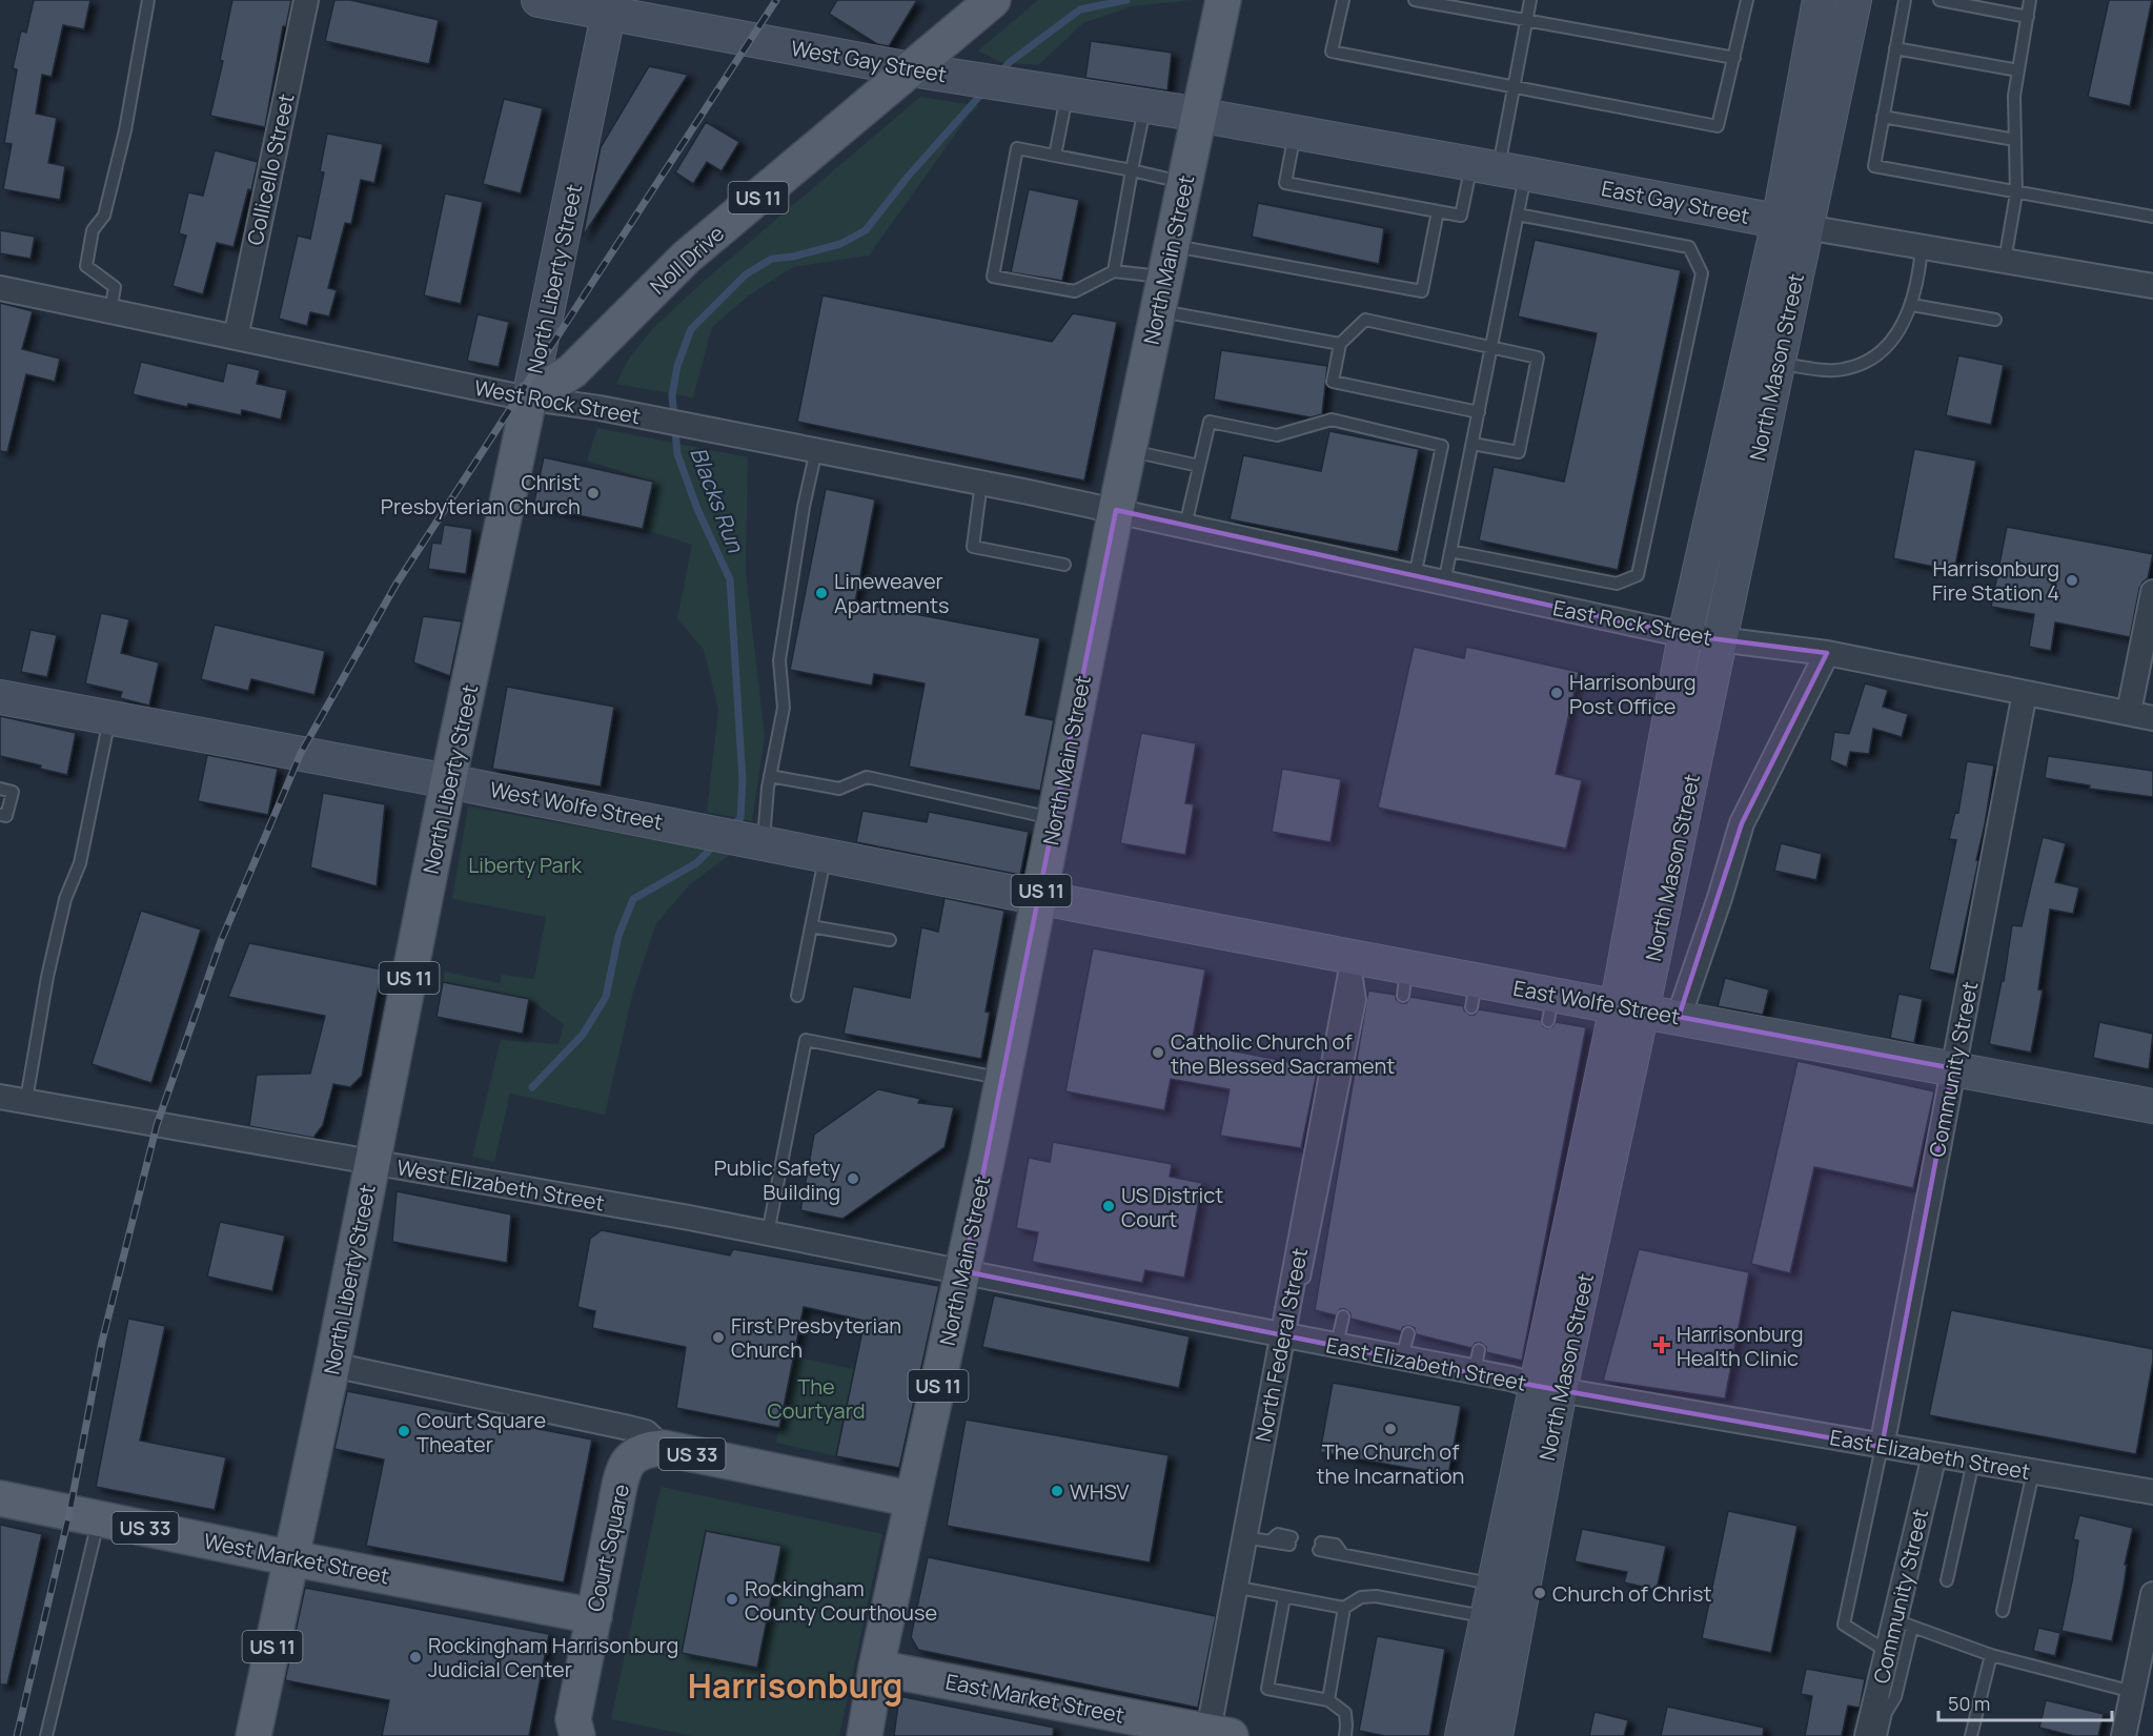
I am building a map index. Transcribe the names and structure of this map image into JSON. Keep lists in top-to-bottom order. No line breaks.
{"streets":{"main road":["US 11","Noll Drive","North Main Street","North Liberty Street","US 33","Court Square","West Market Street","East Market Street"],"street":["West Gay Street","Collicello Street","East Gay Street","North Mason Street","West Rock Street","East Rock Street","West Wolfe Street","East Wolfe Street","Community Street","West Elizabeth Street","North Federal Street","East Elizabeth Street"]},"crossings":[["West Gay Street","East Gay Street"],["West Gay Street","Noll Drive"],["West Gay Street","North Main Street"],["West Gay Street","North Liberty Street"],["Collicello Street","West Rock Street"],["US 11","North Main Street"],["US 11","North Liberty Street"],["US 11","West Market Street"],["US 11","East Market Street"],["East Gay Street","North Main Street"],["East Gay Street","North Mason Street"],["Noll Drive","North Liberty Street"],["Noll Drive","West Rock Street"],["North Main Street","West Rock Street"],["North Main Street","East Rock Street"],["North Main Street","West Wolfe Street"],["North Main Street","East Wolfe Street"],["North Main Street","West Elizabeth Street"],["North Main Street","East Elizabeth Street"],["North Main Street","US 33"],["North Main Street","East Market Street"],["North Liberty Street","West Rock Street"],["North Liberty Street","West Wolfe Street"],["North Liberty Street","West Elizabeth Street"],["North Liberty Street","West Market Street"],["North Mason Street","East Rock Street"],["North Mason Street","East Wolfe Street"],["North Mason Street","East Elizabeth Street"],["West Rock Street","East Rock Street"],["East Rock Street","Community Street"],["West Wolfe Street","East Wolfe Street"],["East Wolfe Street","Community Street"],["East Wolfe Street","North Federal Street"],["Community Street","East Elizabeth Street"],["West Elizabeth Street","East Elizabeth Street"],["North Federal Street","East Elizabeth Street"],["North Federal Street","East Market Street"],["US 33","Court Square"],["Court Square","West Market Street"]],"districts":["Harrisonburg"],"water":["Blacks Run"],"parks":["Liberty Park","The Courtyard"],"places":{"other":["Christ Presbyterian Church","Harrisonburg Fire Station 4","Lineweaver Apartments","Harrisonburg Post Office","Catholic Church of the Blessed Sacrament","Public Safety Building","US District Court","First Presbyterian Church","The Church of the Incarnation","Court Square Theater","WHSV","Church of Christ","Rockingham County Courthouse","Rockingham Harrisonburg Judicial Center"],"health":["Harrisonburg Health Clinic"]},"scale_bar":"50 m"}
